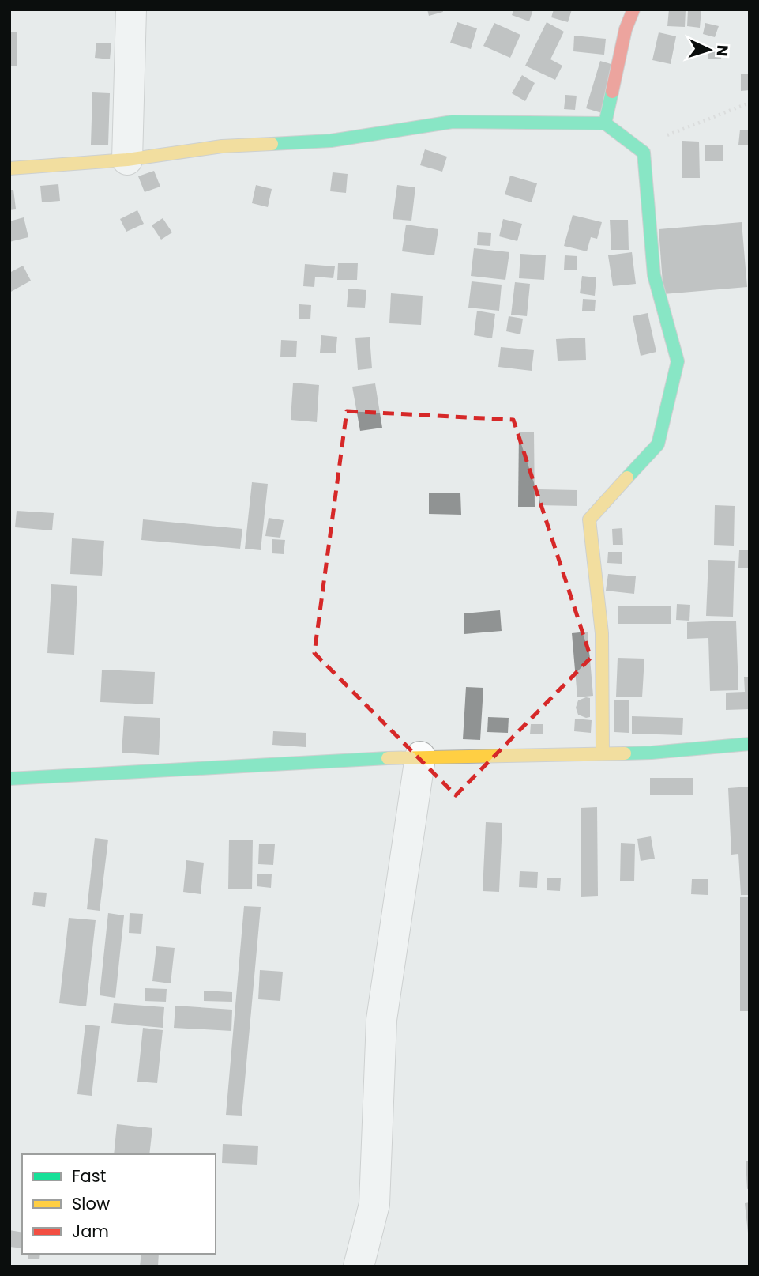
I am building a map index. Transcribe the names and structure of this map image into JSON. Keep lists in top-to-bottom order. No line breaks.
{"legend":["Fast","Slow","Jam"],"north":"right"}
